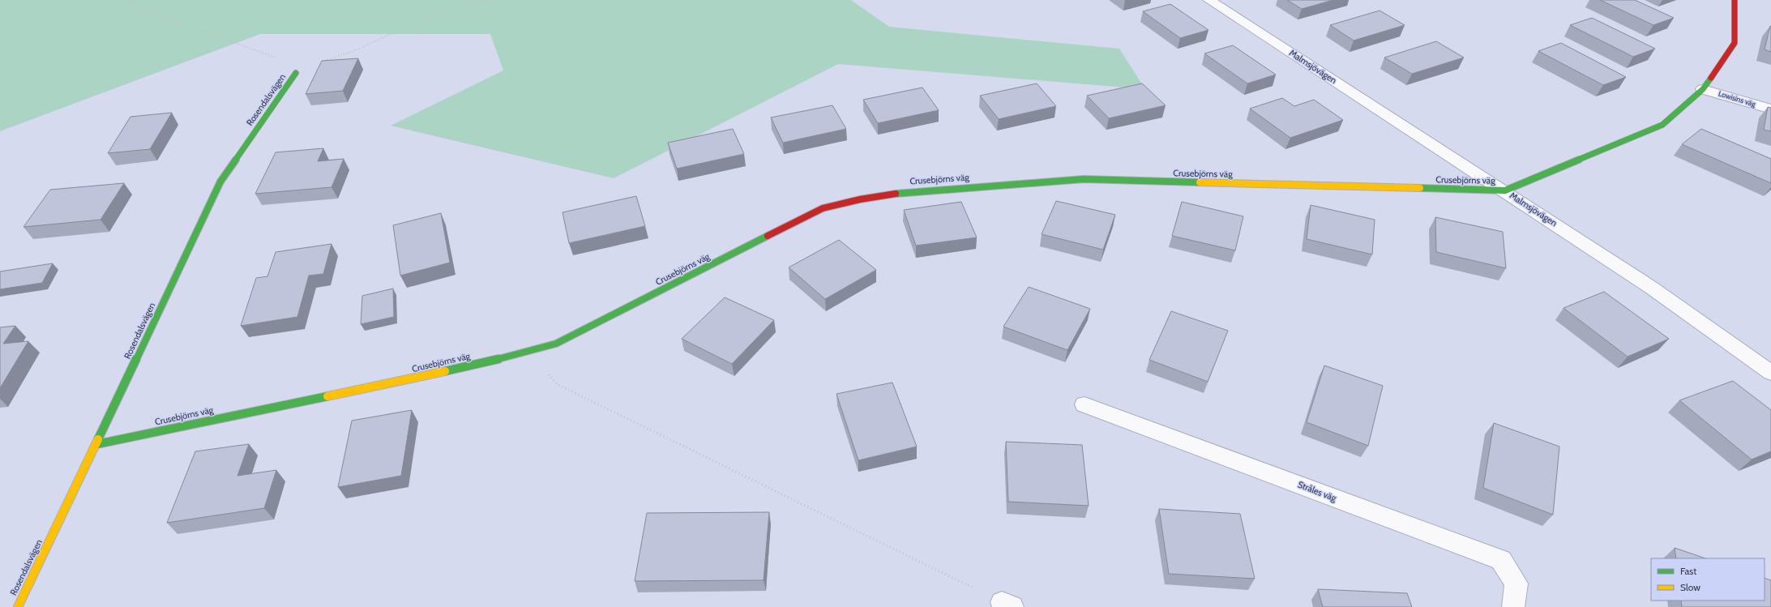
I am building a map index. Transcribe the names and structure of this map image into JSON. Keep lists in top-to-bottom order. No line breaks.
{"streets":{"street":["Malmsjövägen","Lowisins väg","Rosendalsvägen","Crusebjörns väg","Stråles väg"]},"crossings":[["Malmsjövägen","Crusebjörns väg"],["Lowisins väg","Crusebjörns väg"],["Rosendalsvägen","Crusebjörns väg"]],"legend":["Fast","Slow"]}
